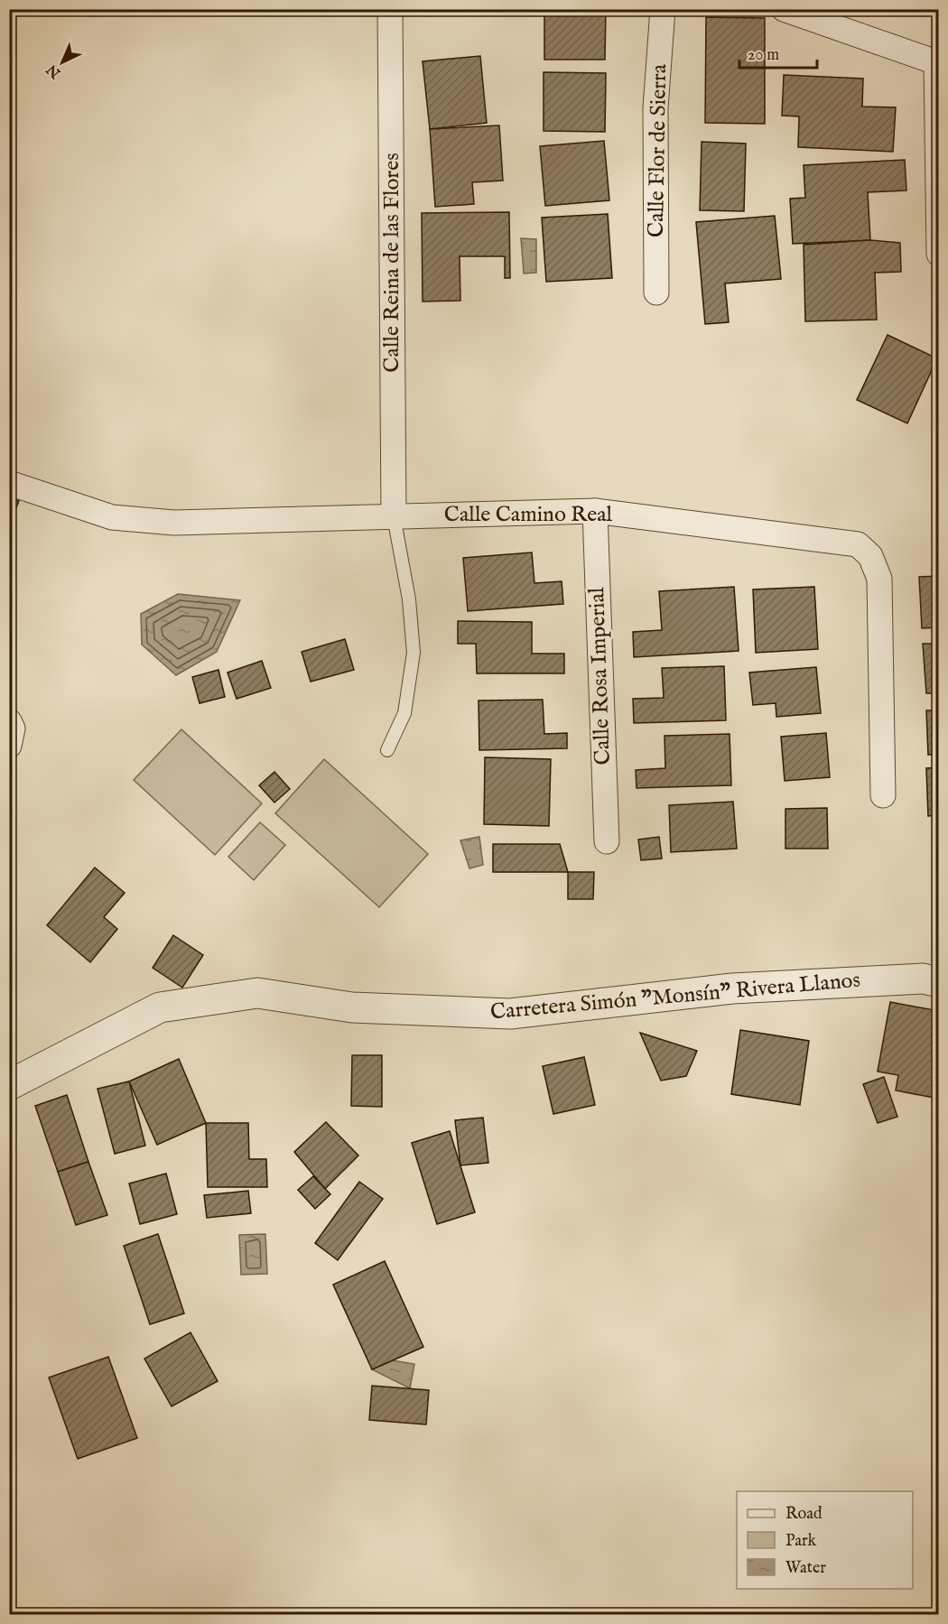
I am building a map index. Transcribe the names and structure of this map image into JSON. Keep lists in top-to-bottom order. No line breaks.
{"streets":{"street":["Calle Flor de Sierra","Calle Reina de las Flores","Calle Camino Real","Calle Rosa Imperial","Carretera Simón \"Monsín\" Rivera Llanos"]},"crossings":[["Calle Reina de las Flores","Calle Camino Real"],["Calle Camino Real","Calle Rosa Imperial"]],"legend":["Road","Park","Water"],"scale_bar":"20 m","north":"bottom left"}
